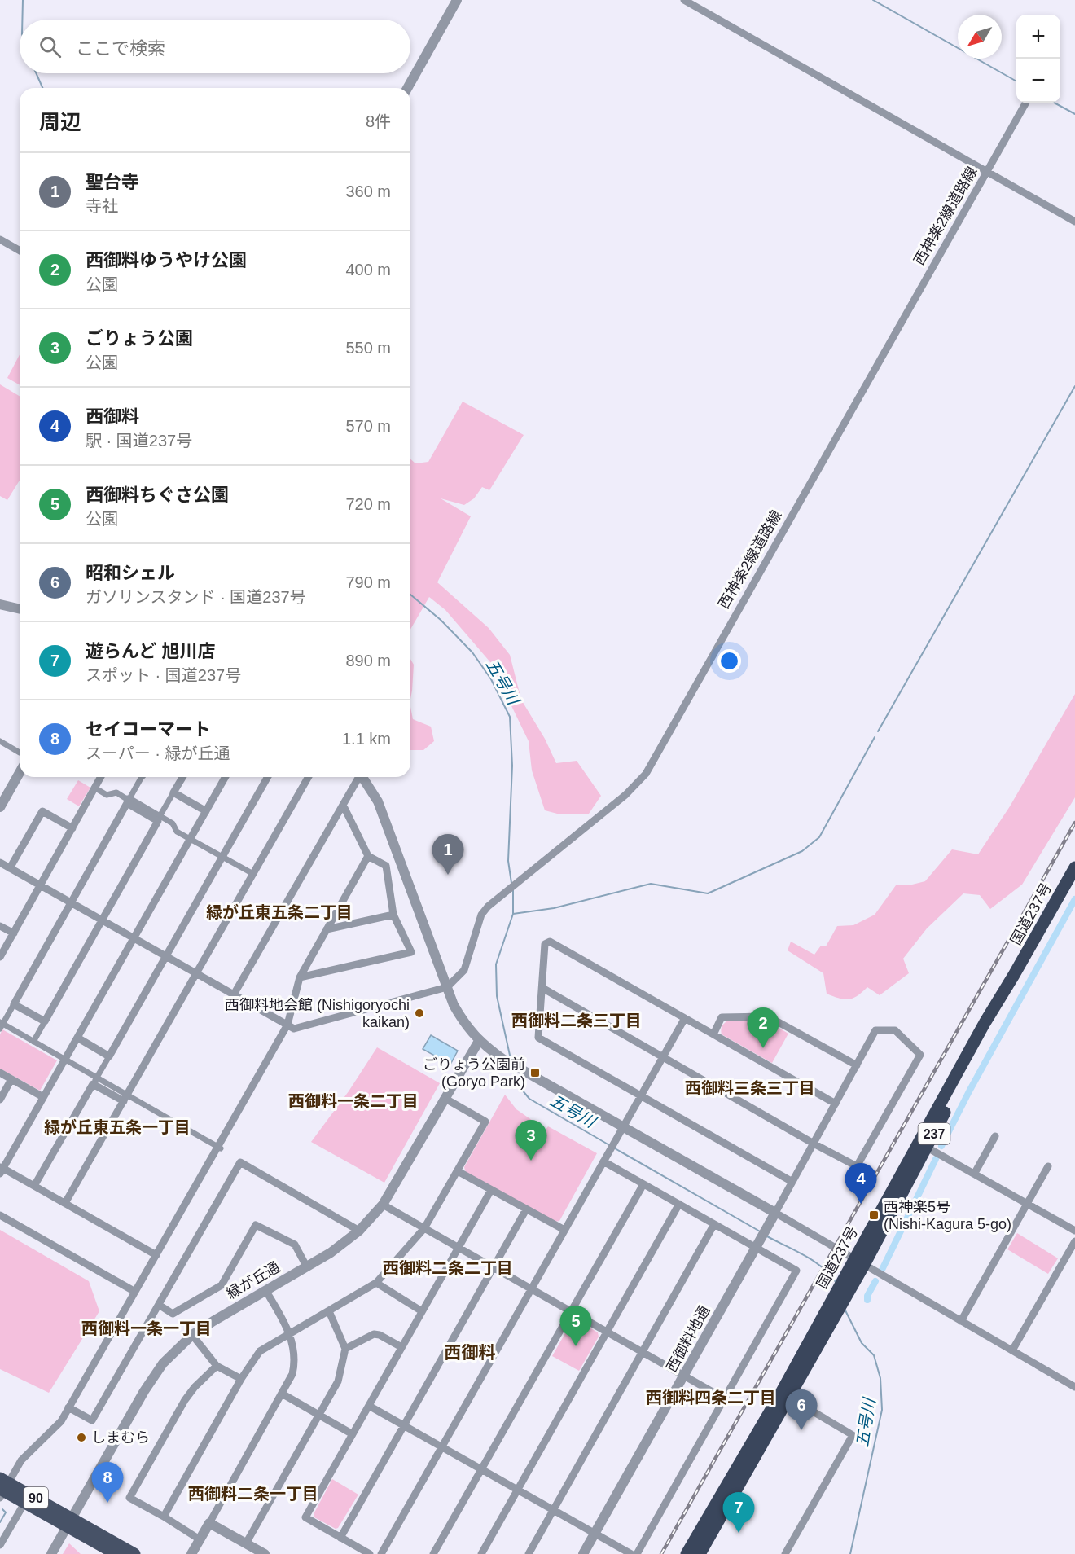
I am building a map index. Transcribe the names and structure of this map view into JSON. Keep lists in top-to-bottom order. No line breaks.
{"streets":{"highway":["国道237号","237"],"main road":["90"],"street":["西神楽2線道路線","緑が丘通","西御料地通"]},"crossings":[["緑が丘通","90"]],"districts":["緑が丘東五条二丁目","西御料二条三丁目","西御料三条三丁目","西御料一条二丁目","緑が丘東五条一丁目","西御料二条二丁目","西御料一条一丁目","西御料","西御料四条二丁目","西御料二条一丁目"],"water":["五号川"],"places":{"other":["西御料地会館 (Nishigoryochi kaikan)","しまむら"],"transit":["ごりょう公園前 (Goryo Park)","西神楽5号 (Nishi-Kagura 5-go)"]},"north":"bottom left","page":{"map_buttons":["+","−"],"search":"ここで検索","heading":["周辺","8件"],"list":[{"mark":"1","name":"聖台寺","note":"寺社","value":"360 m"},{"mark":"2","name":"西御料ゆうやけ公園","note":"公園","value":"400 m"},{"mark":"3","name":"ごりょう公園","note":"公園","value":"550 m"},{"mark":"4","name":"西御料","note":"駅 · 国道237号","value":"570 m"},{"mark":"5","name":"西御料ちぐさ公園","note":"公園","value":"720 m"},{"mark":"6","name":"昭和シェル","note":"ガソリンスタンド · 国道237号","value":"790 m"},{"mark":"7","name":"遊らんど 旭川店","note":"スポット · 国道237号","value":"890 m"},{"mark":"8","name":"セイコーマート","note":"スーパー · 緑が丘通","value":"1.1 km"}],"pins":["1","2","3","4","5","6","8","7"]}}
